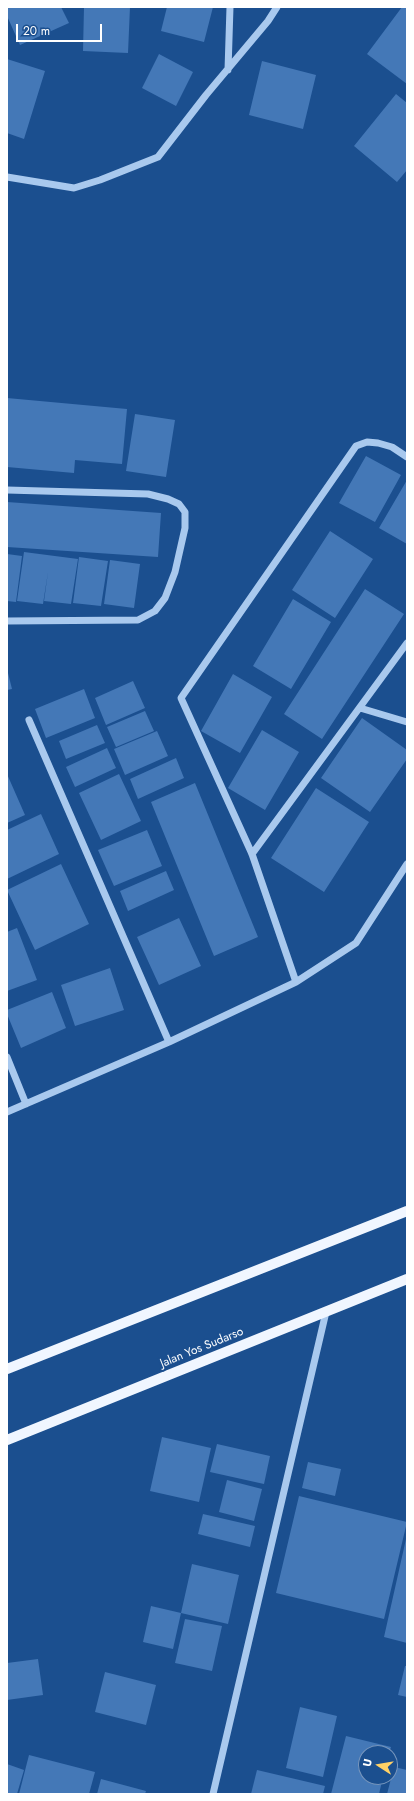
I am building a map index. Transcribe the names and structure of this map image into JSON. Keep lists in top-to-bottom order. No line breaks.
{"streets":{"main road":["Jalan Yos Sudarso"]},"scale_bar":"20 m","north":"left"}
